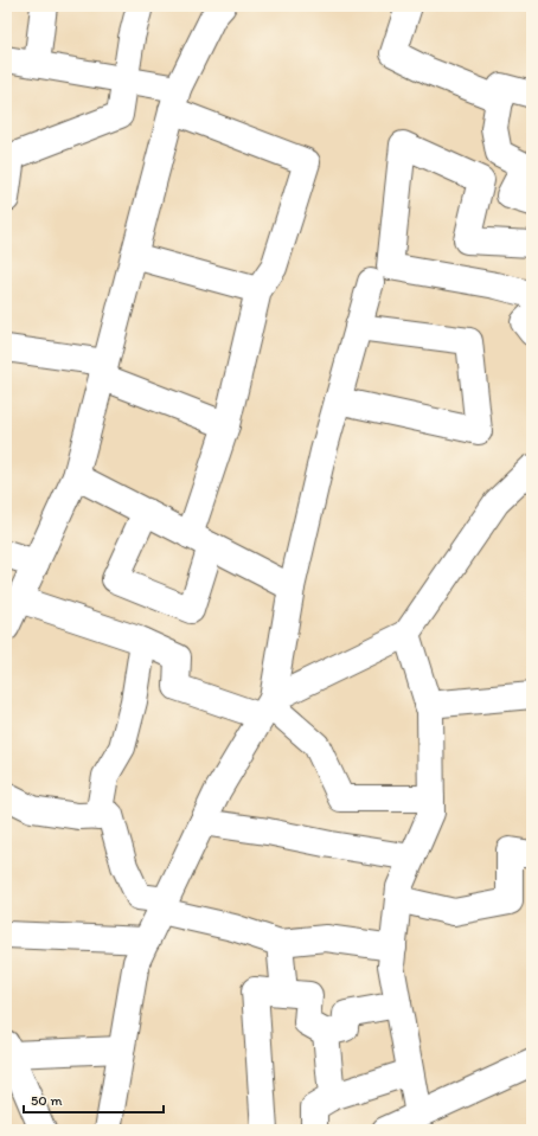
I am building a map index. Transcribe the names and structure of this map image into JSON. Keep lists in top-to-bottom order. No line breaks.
{"scale_bar":"50 m"}
